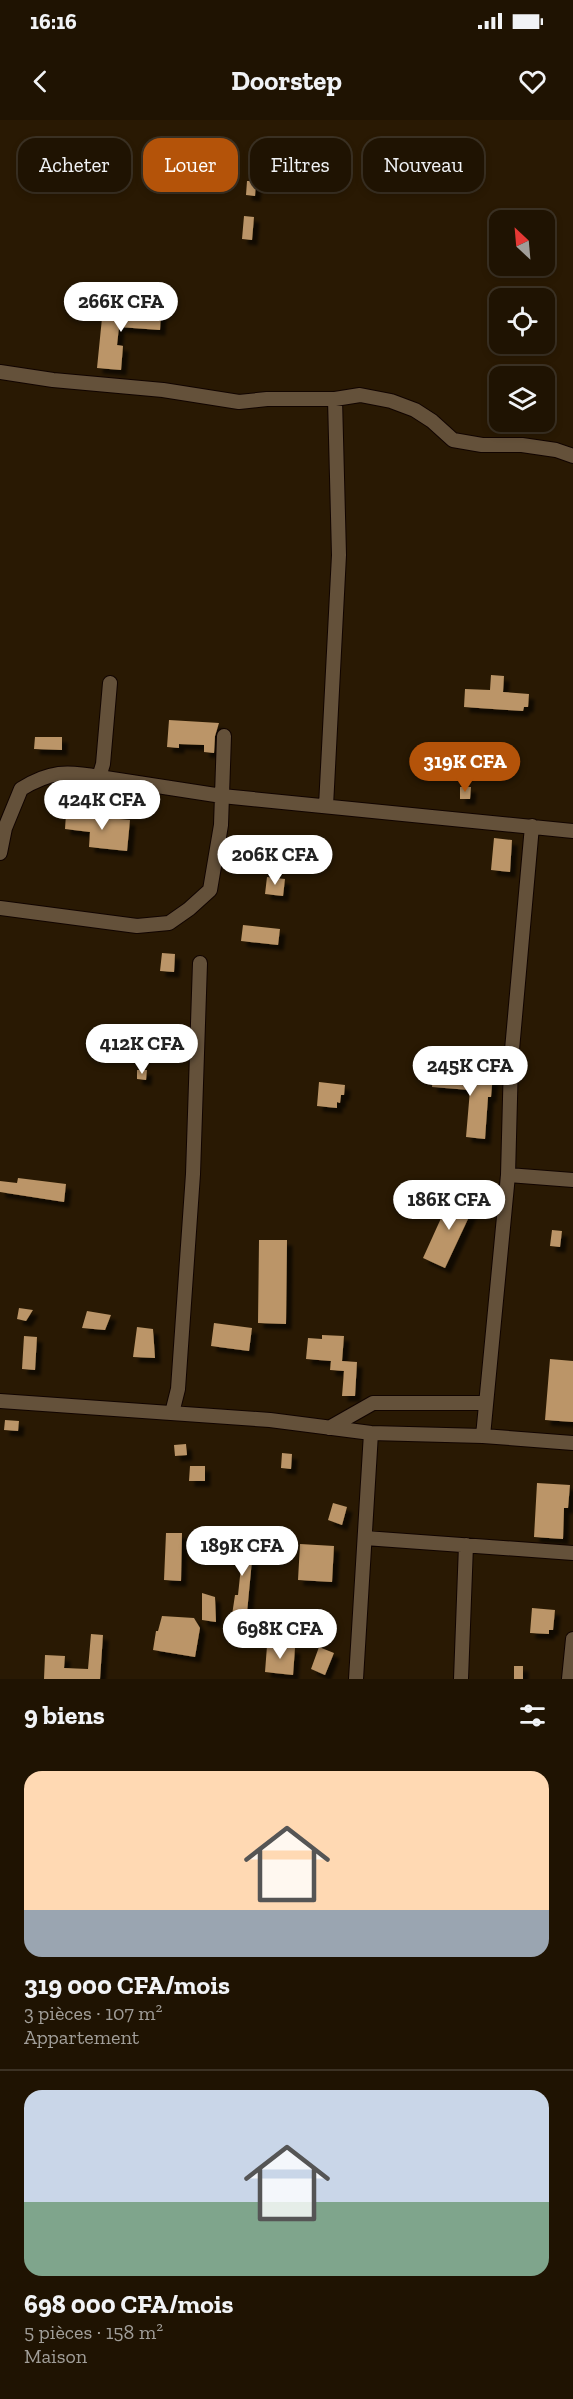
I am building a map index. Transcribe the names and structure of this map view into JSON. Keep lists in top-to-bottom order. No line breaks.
{"north":"top left","page":{"status":"16:16","header":"Doorstep","chip":["Acheter","Louer","Filtres","Nouveau"],"price":["266K CFA","319K CFA","424K CFA","206K CFA","412K CFA","245K CFA","186K CFA","189K CFA","698K CFA"],"heading":"9 biens","list":[{"name":"319 000 CFA/mois","note":"3 pièces · 107 m² · Appartement"},{"name":"698 000 CFA/mois","note":"5 pièces · 158 m² · Maison"}]}}
